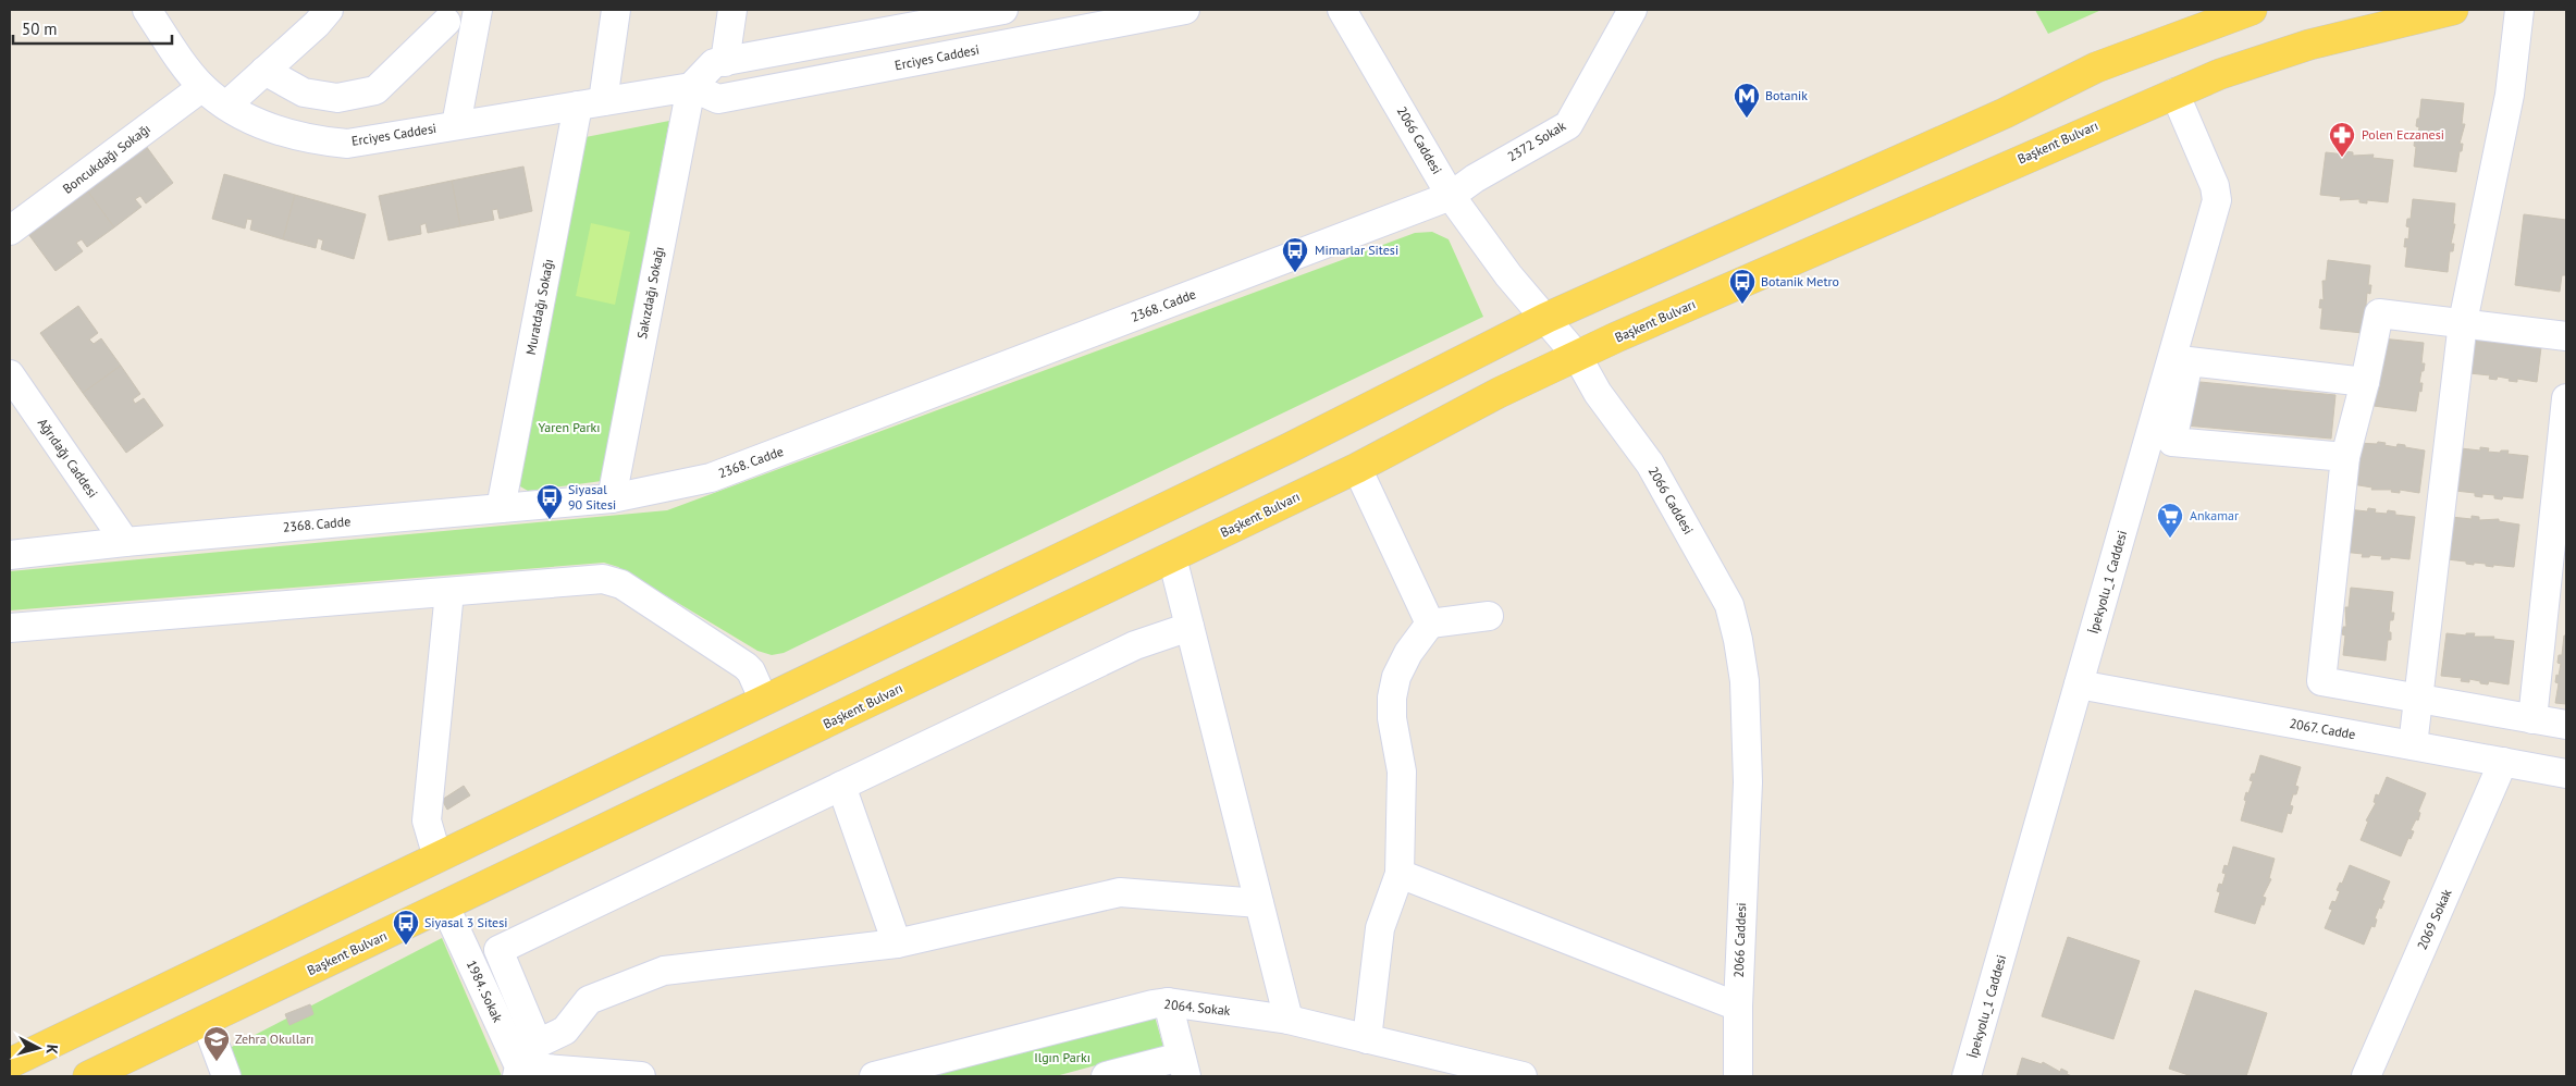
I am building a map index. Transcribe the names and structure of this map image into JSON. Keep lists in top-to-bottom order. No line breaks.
{"streets":{"main road":["Başkent Bulvarı"],"street":["Erciyes Caddesi","2066 Caddesi","2372 Sokak","Boncukdağı Sokağı","Sakızdağı Sokağı","2368. Cadde","Muratdağı Sokağı","Ağrıdağı Caddesi","İpekyolu_1 Caddesi","2067. Cadde","2069 Sokak","1984. Sokak","2064. Sokak"]},"crossings":[["Erciyes Caddesi","Boncukdağı Sokağı"],["Erciyes Caddesi","Sakızdağı Sokağı"],["Erciyes Caddesi","Muratdağı Sokağı"],["2066 Caddesi","2372 Sokak"],["2066 Caddesi","Başkent Bulvarı"],["2066 Caddesi","2368. Cadde"],["2372 Sokak","2368. Cadde"],["Başkent Bulvarı","İpekyolu_1 Caddesi"],["Başkent Bulvarı","1984. Sokak"],["Sakızdağı Sokağı","2368. Cadde"],["2368. Cadde","Muratdağı Sokağı"],["2368. Cadde","Ağrıdağı Caddesi"],["İpekyolu_1 Caddesi","2067. Cadde"],["2067. Cadde","2069 Sokak"]],"parks":["Yaren Parkı","Ilgın Parkı"],"places":{"metro station":["Botanik"],"pharmacy":["Polen Eczanesi"],"bus stop":["Mimarlar Sitesi","Botanik Metro","Siyasal 90 Sitesi","Siyasal 3 Sitesi"],"supermarket":["Ankamar"],"school or university":["Zehra Okulları"]},"scale_bar":"50 m","north":"right"}
